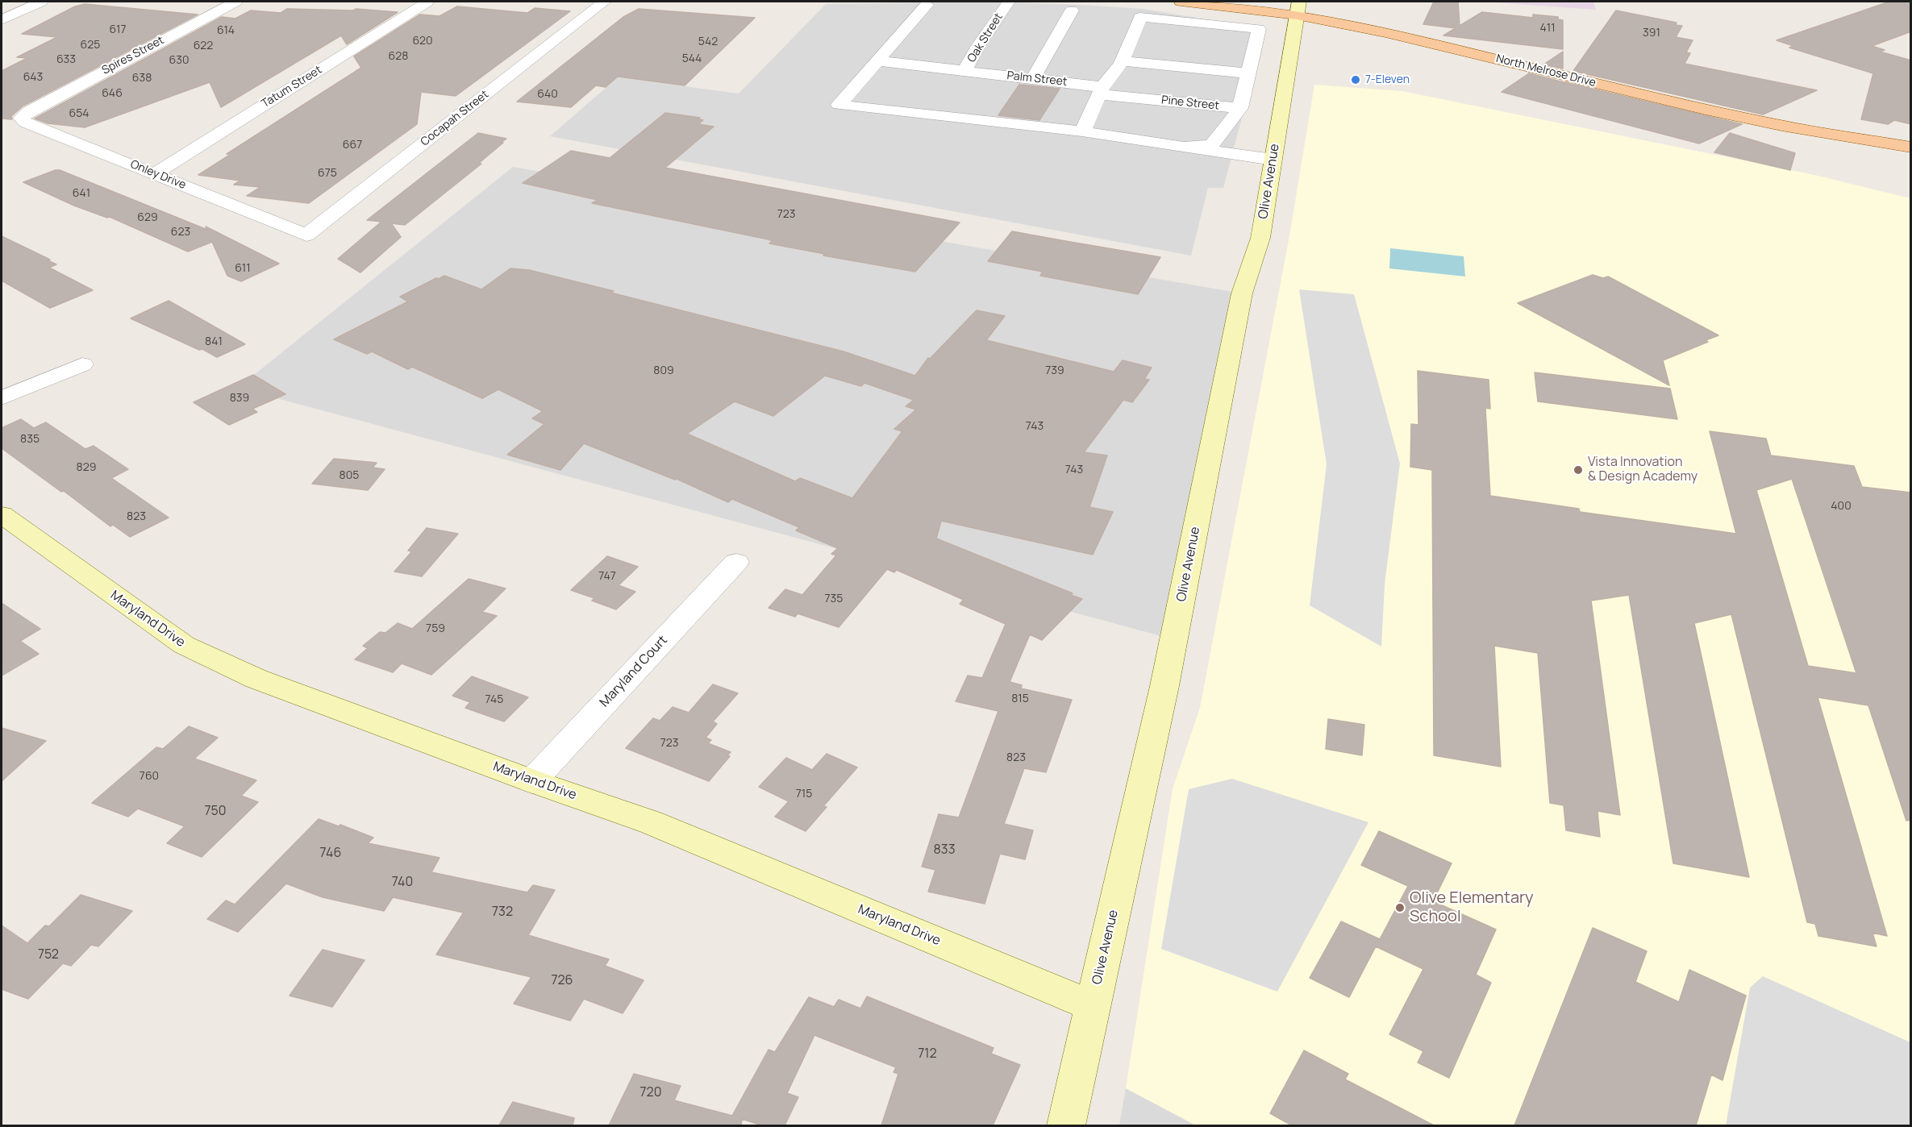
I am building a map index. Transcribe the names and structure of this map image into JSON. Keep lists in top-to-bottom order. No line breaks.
{"streets":{"main road":["North Melrose Drive","Olive Avenue","Maryland Drive"],"street":["Oak Street","Spires Street","Palm Street","Tatum Street","Pine Street","Cocapah Street","Onley Drive","Maryland Court"]},"crossings":[["Oak Street","Palm Street"],["Spires Street","Onley Drive"],["North Melrose Drive","Olive Avenue"],["Palm Street","Pine Street"],["Tatum Street","Onley Drive"],["Cocapah Street","Onley Drive"],["Olive Avenue","Maryland Drive"],["Maryland Drive","Maryland Court"]],"places":["7-Eleven","Vista Innovation & Design Academy","Olive Elementary School"],"house_numbers":["411","617","614","391","620","542","625","622","628","544","633","630","643","638","646","640","654","667","675","641","723","629","623","611","841","809","739","839","743","835","829","743","805","400","823","747","735","759","815","745","723","823","760","715","750","833","746","740","732","752","726","712","720"]}
